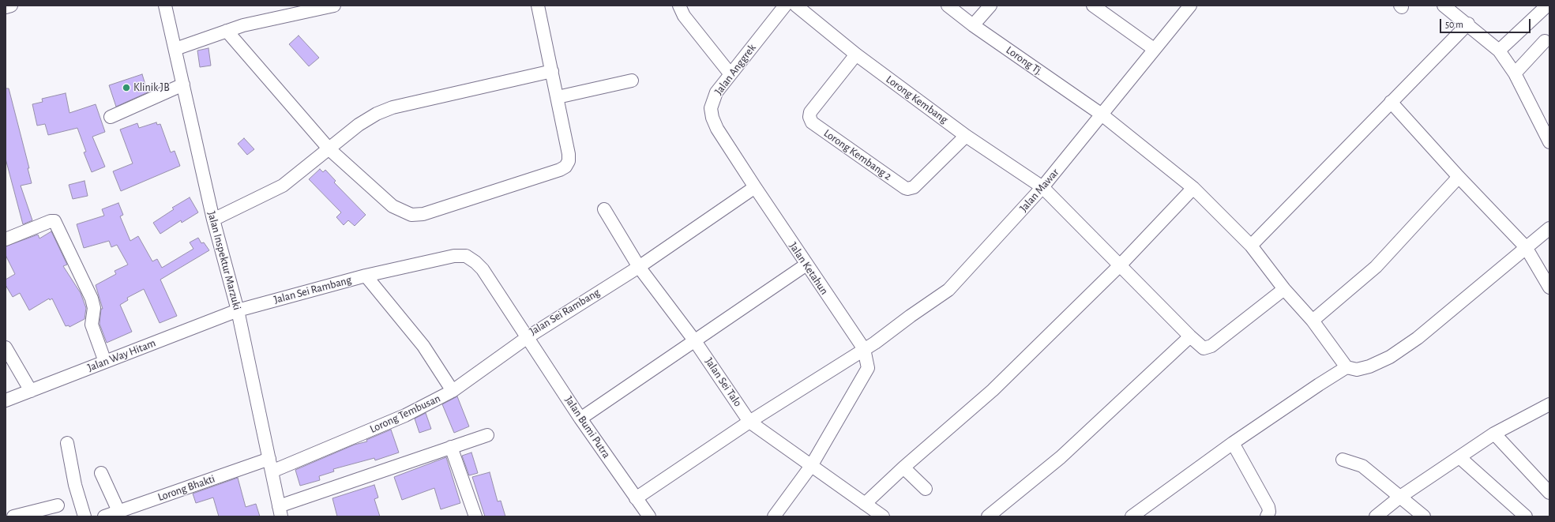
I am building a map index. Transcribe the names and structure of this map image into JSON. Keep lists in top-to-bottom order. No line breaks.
{"streets":{"street":["Lorong Tj.","Jalan Anggrek","Lorong Kembang","Lorong Kembang 2","Jalan Mawar","Jalan Inspektur Marzuki","Jalan Ketahun","Jalan Sei Rambang","Jalan Way Hitam","Jalan Sei Talo","Lorong Tembusan","Jalan Bumi Putra","Lorong Bhakti"]},"crossings":[["Lorong Tj.","Lorong Kembang"],["Lorong Tj.","Jalan Mawar"],["Jalan Anggrek","Jalan Ketahun"],["Jalan Anggrek","Jalan Sei Rambang"],["Lorong Kembang","Lorong Kembang 2"],["Lorong Kembang","Jalan Mawar"],["Jalan Mawar","Jalan Ketahun"],["Jalan Mawar","Jalan Sei Talo"],["Jalan Mawar","Jalan Bumi Putra"],["Jalan Inspektur Marzuki","Jalan Sei Rambang"],["Jalan Inspektur Marzuki","Jalan Way Hitam"],["Jalan Inspektur Marzuki","Lorong Tembusan"],["Jalan Inspektur Marzuki","Lorong Bhakti"],["Jalan Ketahun","Jalan Sei Rambang"],["Jalan Sei Rambang","Jalan Way Hitam"],["Jalan Sei Rambang","Jalan Sei Talo"],["Jalan Sei Rambang","Lorong Tembusan"],["Jalan Sei Rambang","Jalan Bumi Putra"],["Lorong Tembusan","Jalan Bumi Putra"]],"places":["Klinik JB"],"scale_bar":"50 m"}
